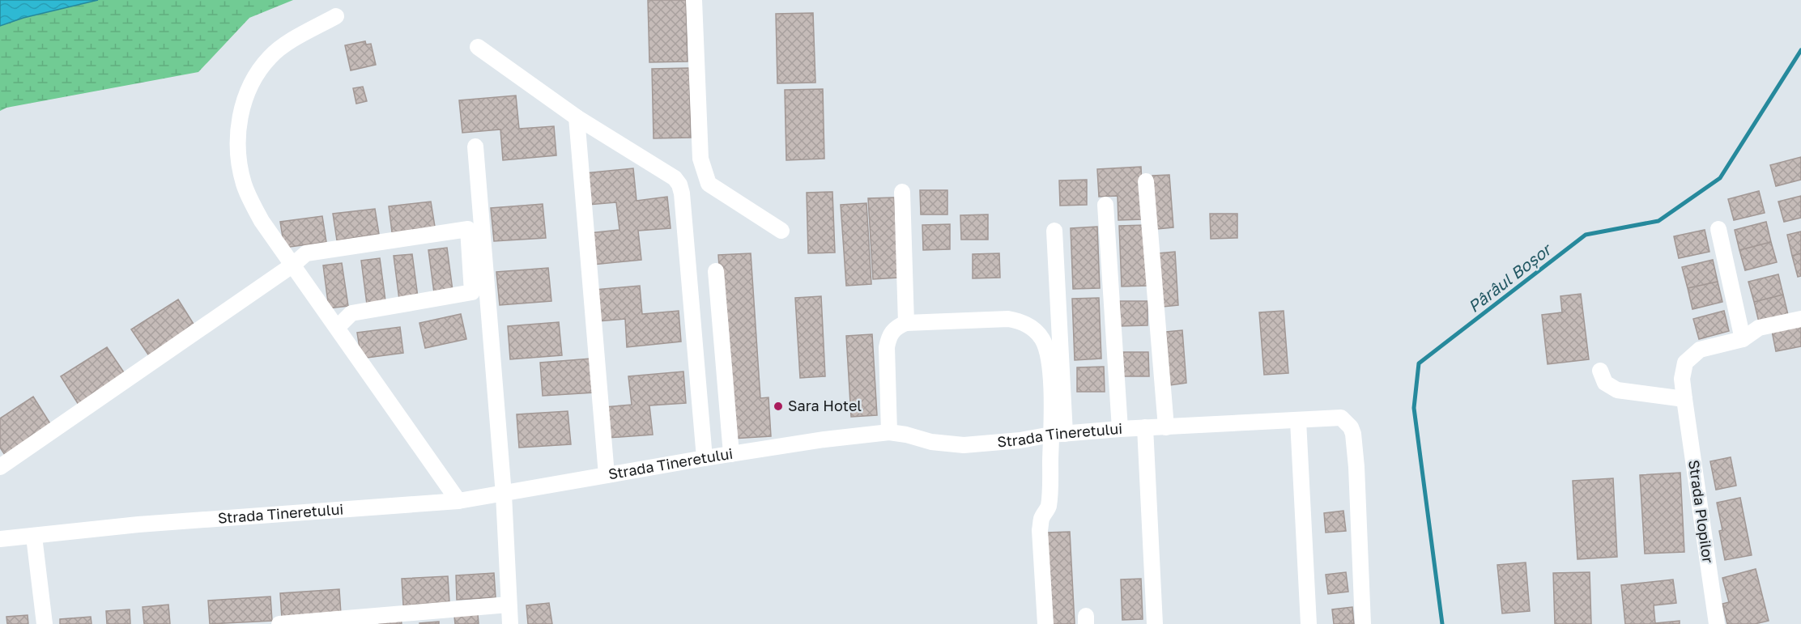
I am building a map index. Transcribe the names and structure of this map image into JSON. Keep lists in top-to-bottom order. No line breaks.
{"streets":{"street":["Strada Tineretului","Strada Plopilor"]},"water":["Pârâul Boșor"],"places":["Sara Hotel"]}
